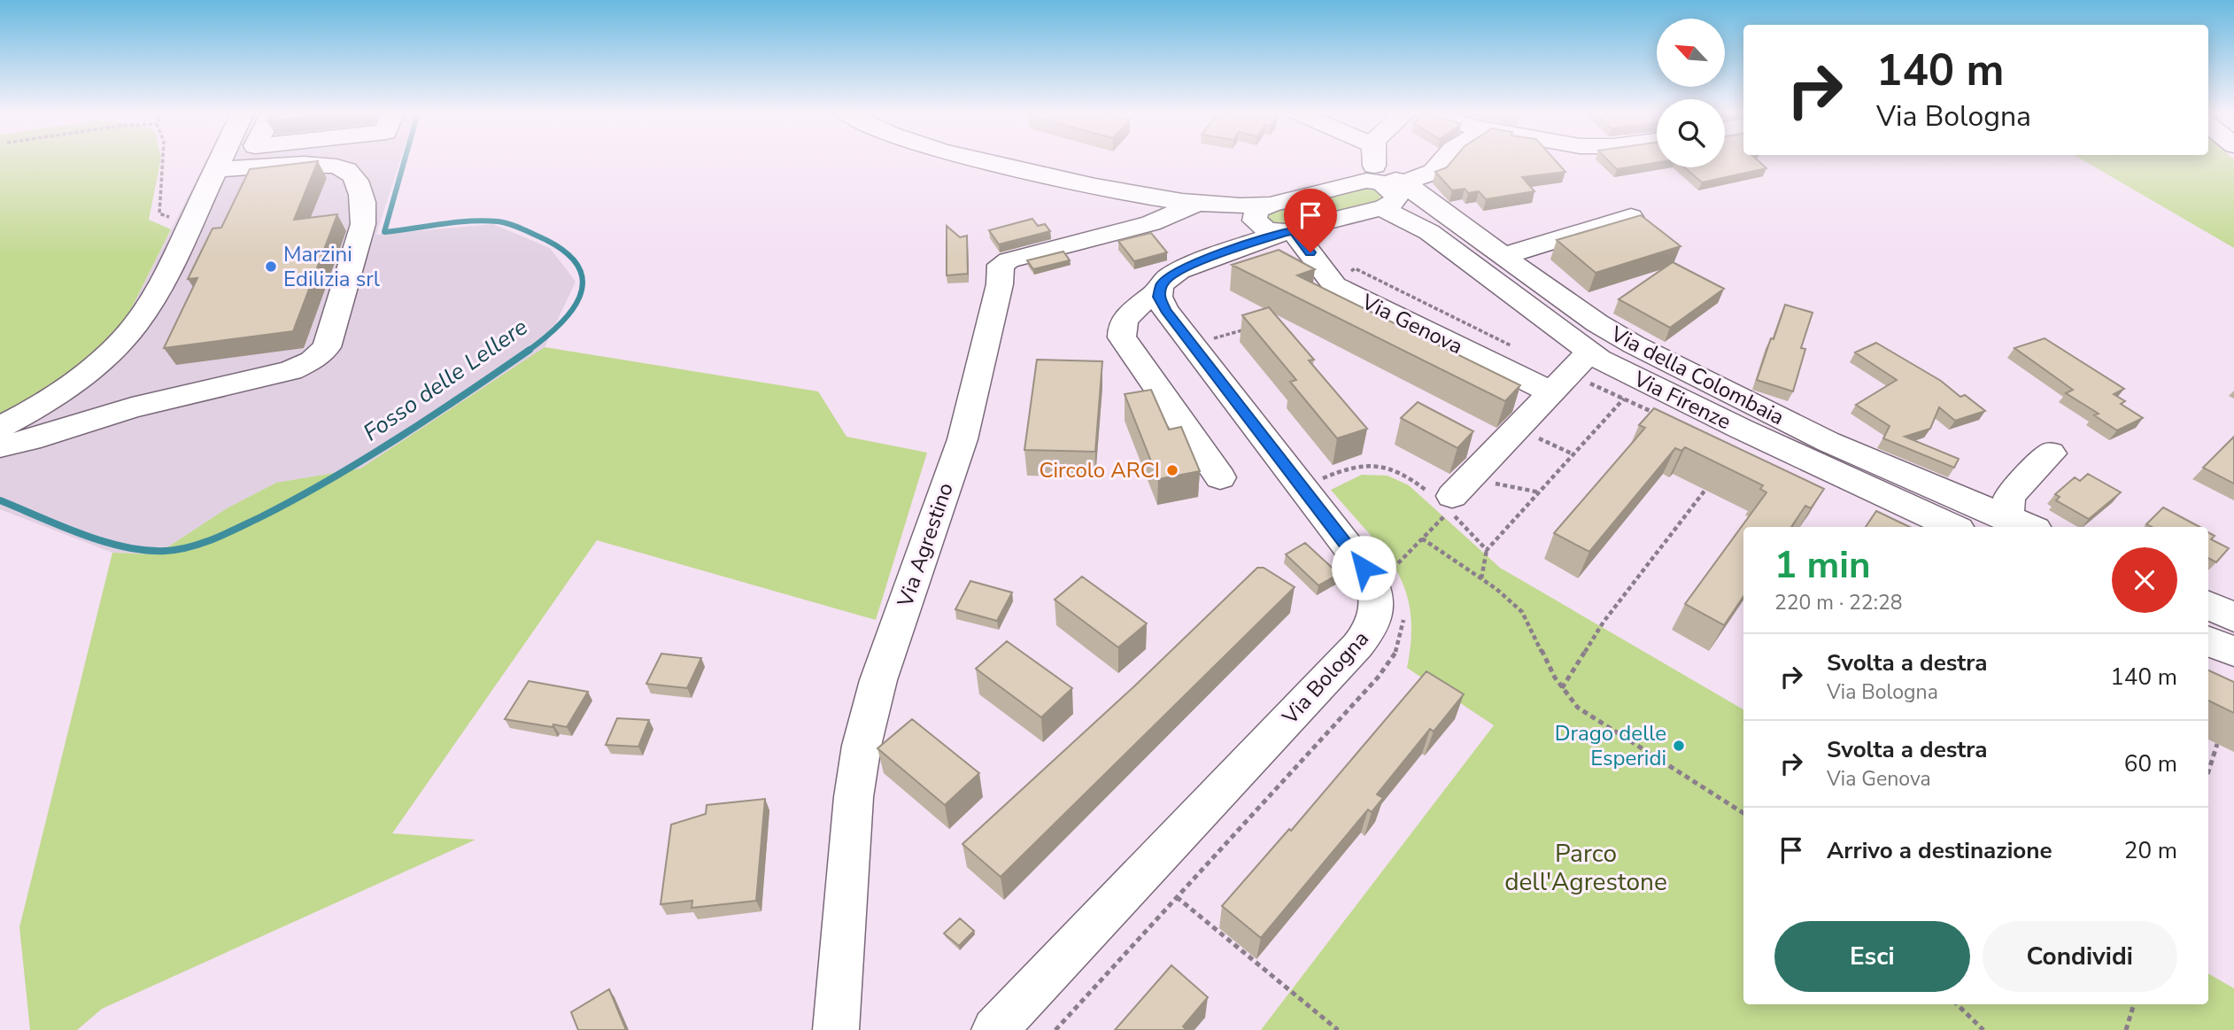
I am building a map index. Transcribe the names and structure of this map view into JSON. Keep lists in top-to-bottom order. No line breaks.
{"streets":{"street":["Via Genova","Via della Colombaia","Via Firenze","Via Agrestino","Via Bologna"]},"crossings":[["Via Genova","Via Firenze"],["Via della Colombaia","Via Firenze"]],"water":["Fosso delle Lellere"],"parks":["Parco dell'Agrestone"],"places":["Marzini Edilizia srl","Circolo ARCI","Drago delle Esperidi"],"north":"top left","page":{"turn":["140 m","Via Bologna"],"heading":["1 min","220 m · 22:28"],"list":[{"name":"Svolta a destra","note":"Via Bologna","value":"140 m"},{"name":"Svolta a destra","note":"Via Genova","value":"60 m"},{"name":"Arrivo a destinazione","value":"20 m"}],"buttons":["Esci","Condividi"]}}
